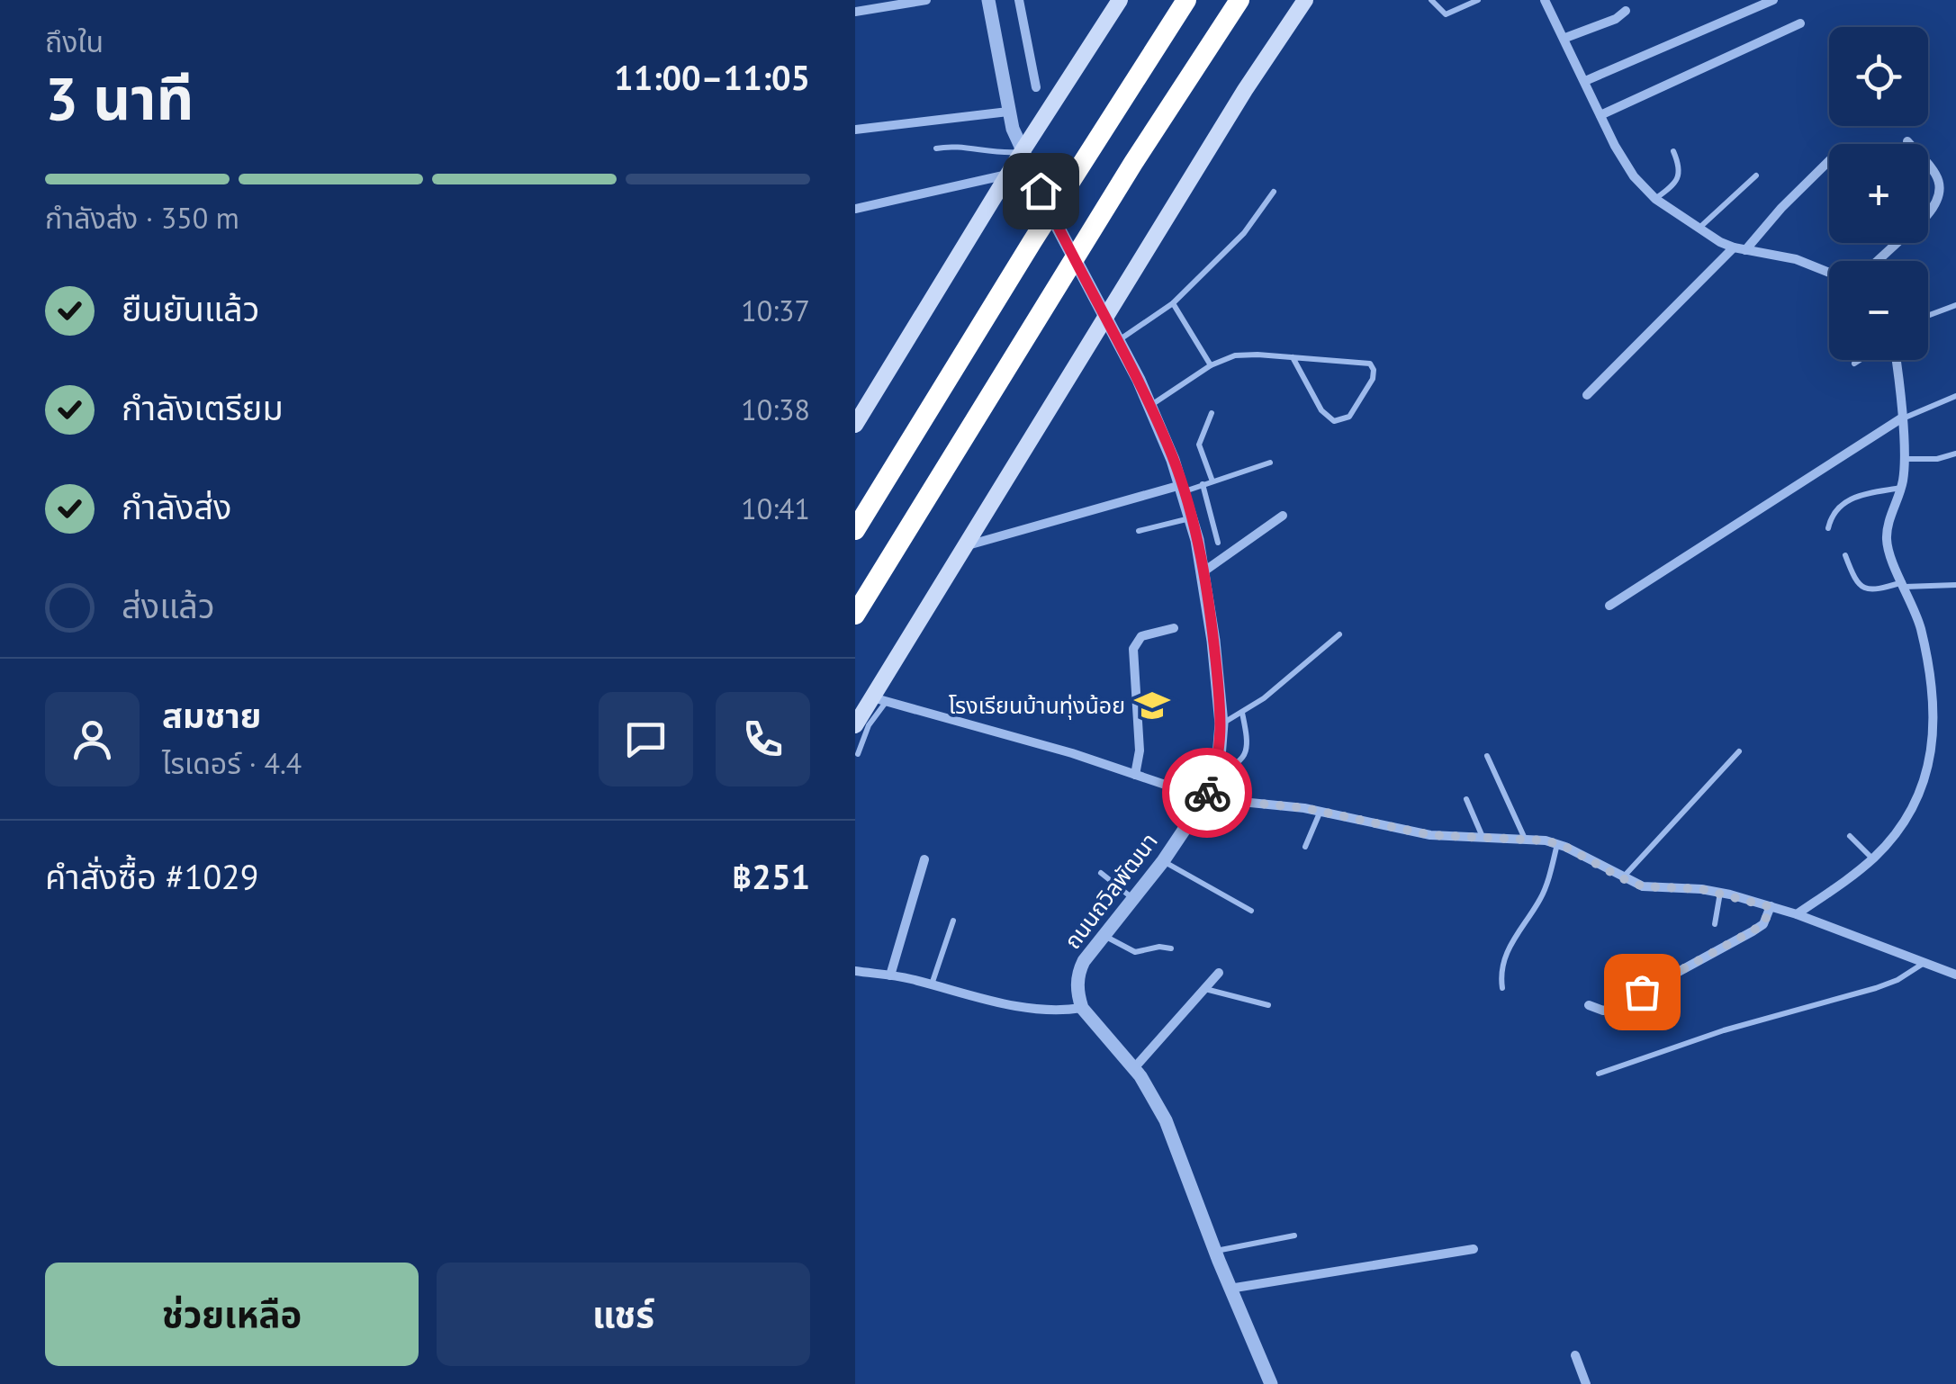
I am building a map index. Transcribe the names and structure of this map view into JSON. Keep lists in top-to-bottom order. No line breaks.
{"streets":{"street":["ถนนถวิลพัฒนา"]},"places":{"school or university":["โรงเรียนบ้านทุ่งน้อย"]},"page":{"heading":["3 นาที","ถึงใน","11:00–11:05"],"panel":["สมชาย","ไรเดอร์ · 4.4","คำสั่งซื้อ #1029","฿251"],"map_buttons":["+","−"],"bar":"กำลังส่ง · 350 m","list":[["ยืนยันแล้ว","10:37"],["กำลังเตรียม","10:38"],["กำลังส่ง","10:41"],"ส่งแล้ว"],"buttons":["ช่วยเหลือ","แชร์"]}}
